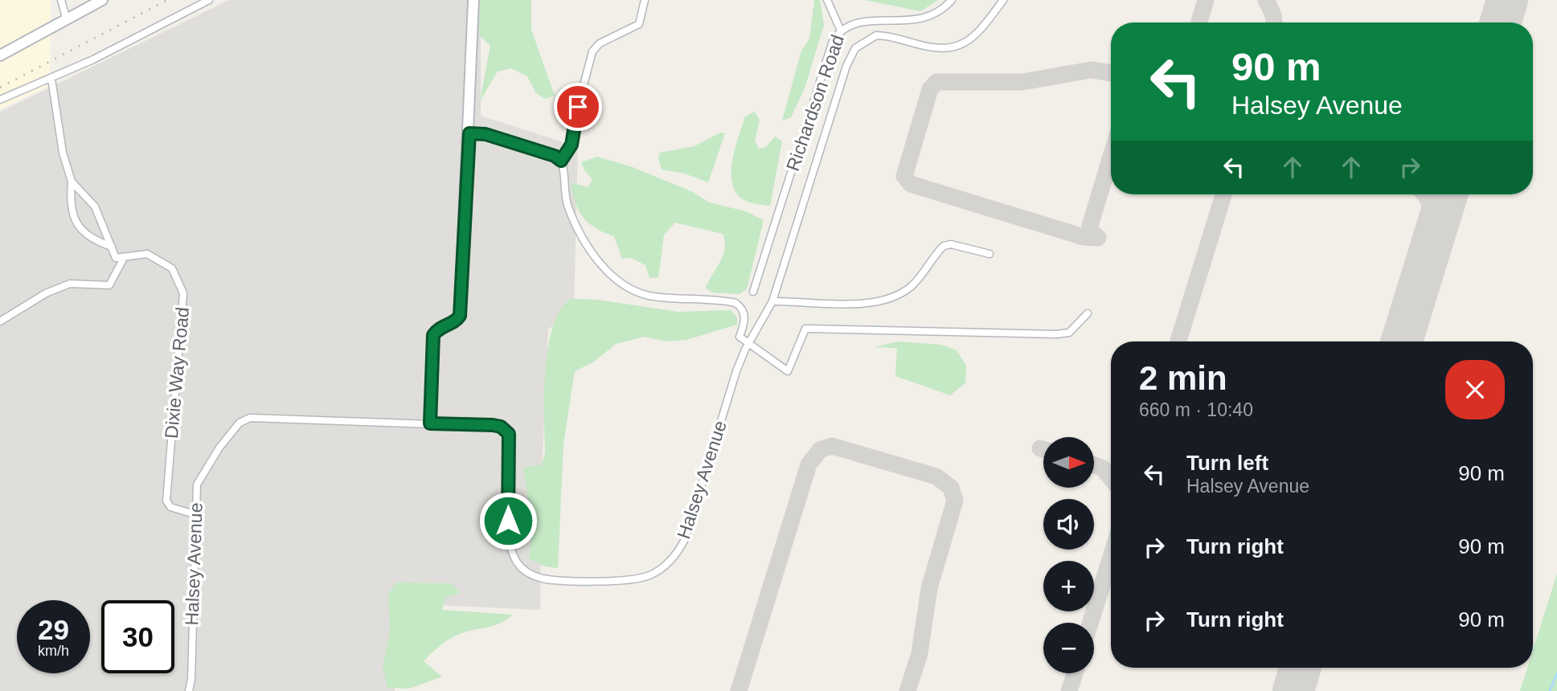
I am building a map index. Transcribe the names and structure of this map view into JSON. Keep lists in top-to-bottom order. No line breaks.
{"streets":{"street":["Richardson Road","Dixie Way Road","Halsey Avenue"]},"crossings":[["Dixie Way Road","Halsey Avenue"]],"north":"right","page":{"turn":["90 m","Halsey Avenue"],"heading":["2 min","660 m · 10:40"],"map_buttons":["+","−"],"list":[{"name":"Turn left","note":"Halsey Avenue","value":"90 m"},{"name":"Turn right","value":"90 m"},{"name":"Turn right","value":"90 m"}],"speed":"29 km/h","limit":"30"}}
